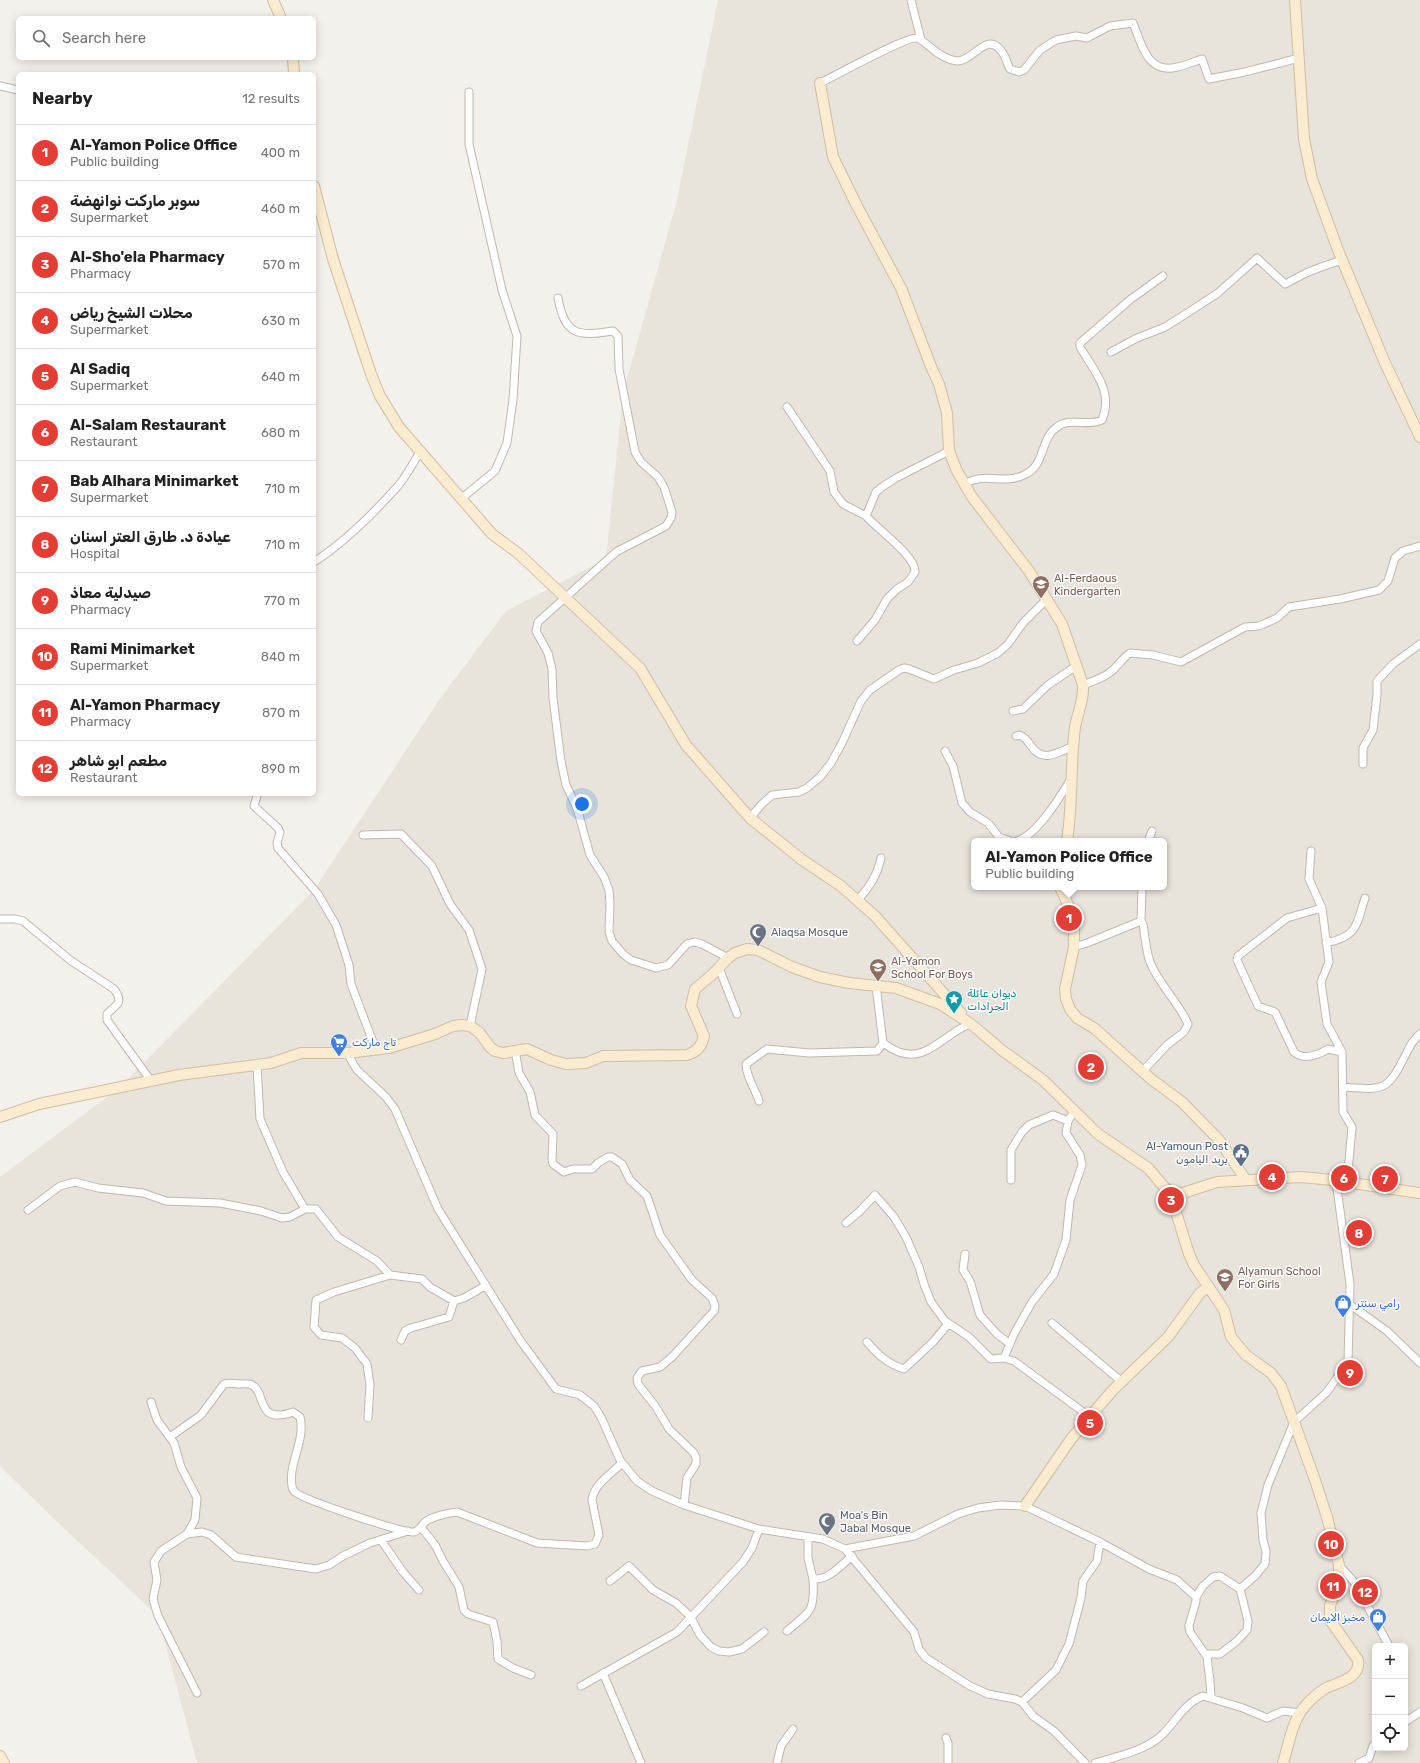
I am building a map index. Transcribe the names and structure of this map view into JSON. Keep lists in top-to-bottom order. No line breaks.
{"places":{"school or university":["Al-Ferdaous Kindergarten","Al-Yamon School For Boys","Alyamun School For Girls"],"mosque":["Alaqsa Mosque","Moa's Bin Jabal Mosque"],"place":["ديوان عائلة الجرادات"],"supermarket":["تاج ماركت"],"public building":["Al-Yamoun Post بريد اليامون"],"shop":["رامي سنتر","مخبز الايمان"]},"page":{"search":"Search here","heading":["Nearby","12 results"],"list":[{"mark":"1","name":"Al-Yamon Police Office","note":"Public building","value":"400 m"},{"mark":"2","name":"سوبر ماركت نوانهضة","note":"Supermarket","value":"460 m"},{"mark":"3","name":"Al-Sho'ela Pharmacy","note":"Pharmacy","value":"570 m"},{"mark":"4","name":"محلات الشيخ رياض","note":"Supermarket","value":"630 m"},{"mark":"5","name":"Al Sadiq","note":"Supermarket","value":"640 m"},{"mark":"6","name":"Al-Salam Restaurant","note":"Restaurant","value":"680 m"},{"mark":"7","name":"Bab Alhara Minimarket","note":"Supermarket","value":"710 m"},{"mark":"8","name":"عيادة د. طارق العتر اسنان","note":"Hospital","value":"710 m"},{"mark":"9","name":"صيدلية معاذ","note":"Pharmacy","value":"770 m"},{"mark":"10","name":"Rami Minimarket","note":"Supermarket","value":"840 m"},{"mark":"11","name":"Al-Yamon Pharmacy","note":"Pharmacy","value":"870 m"},{"mark":"12","name":"مطعم ابو شاهر","note":"Restaurant","value":"890 m"}],"popup":["Al-Yamon Police Office","Public building"],"pins":["1","2","4","6","7","3","8","9","5","10","11","12"],"map_buttons":["+","−"]}}
